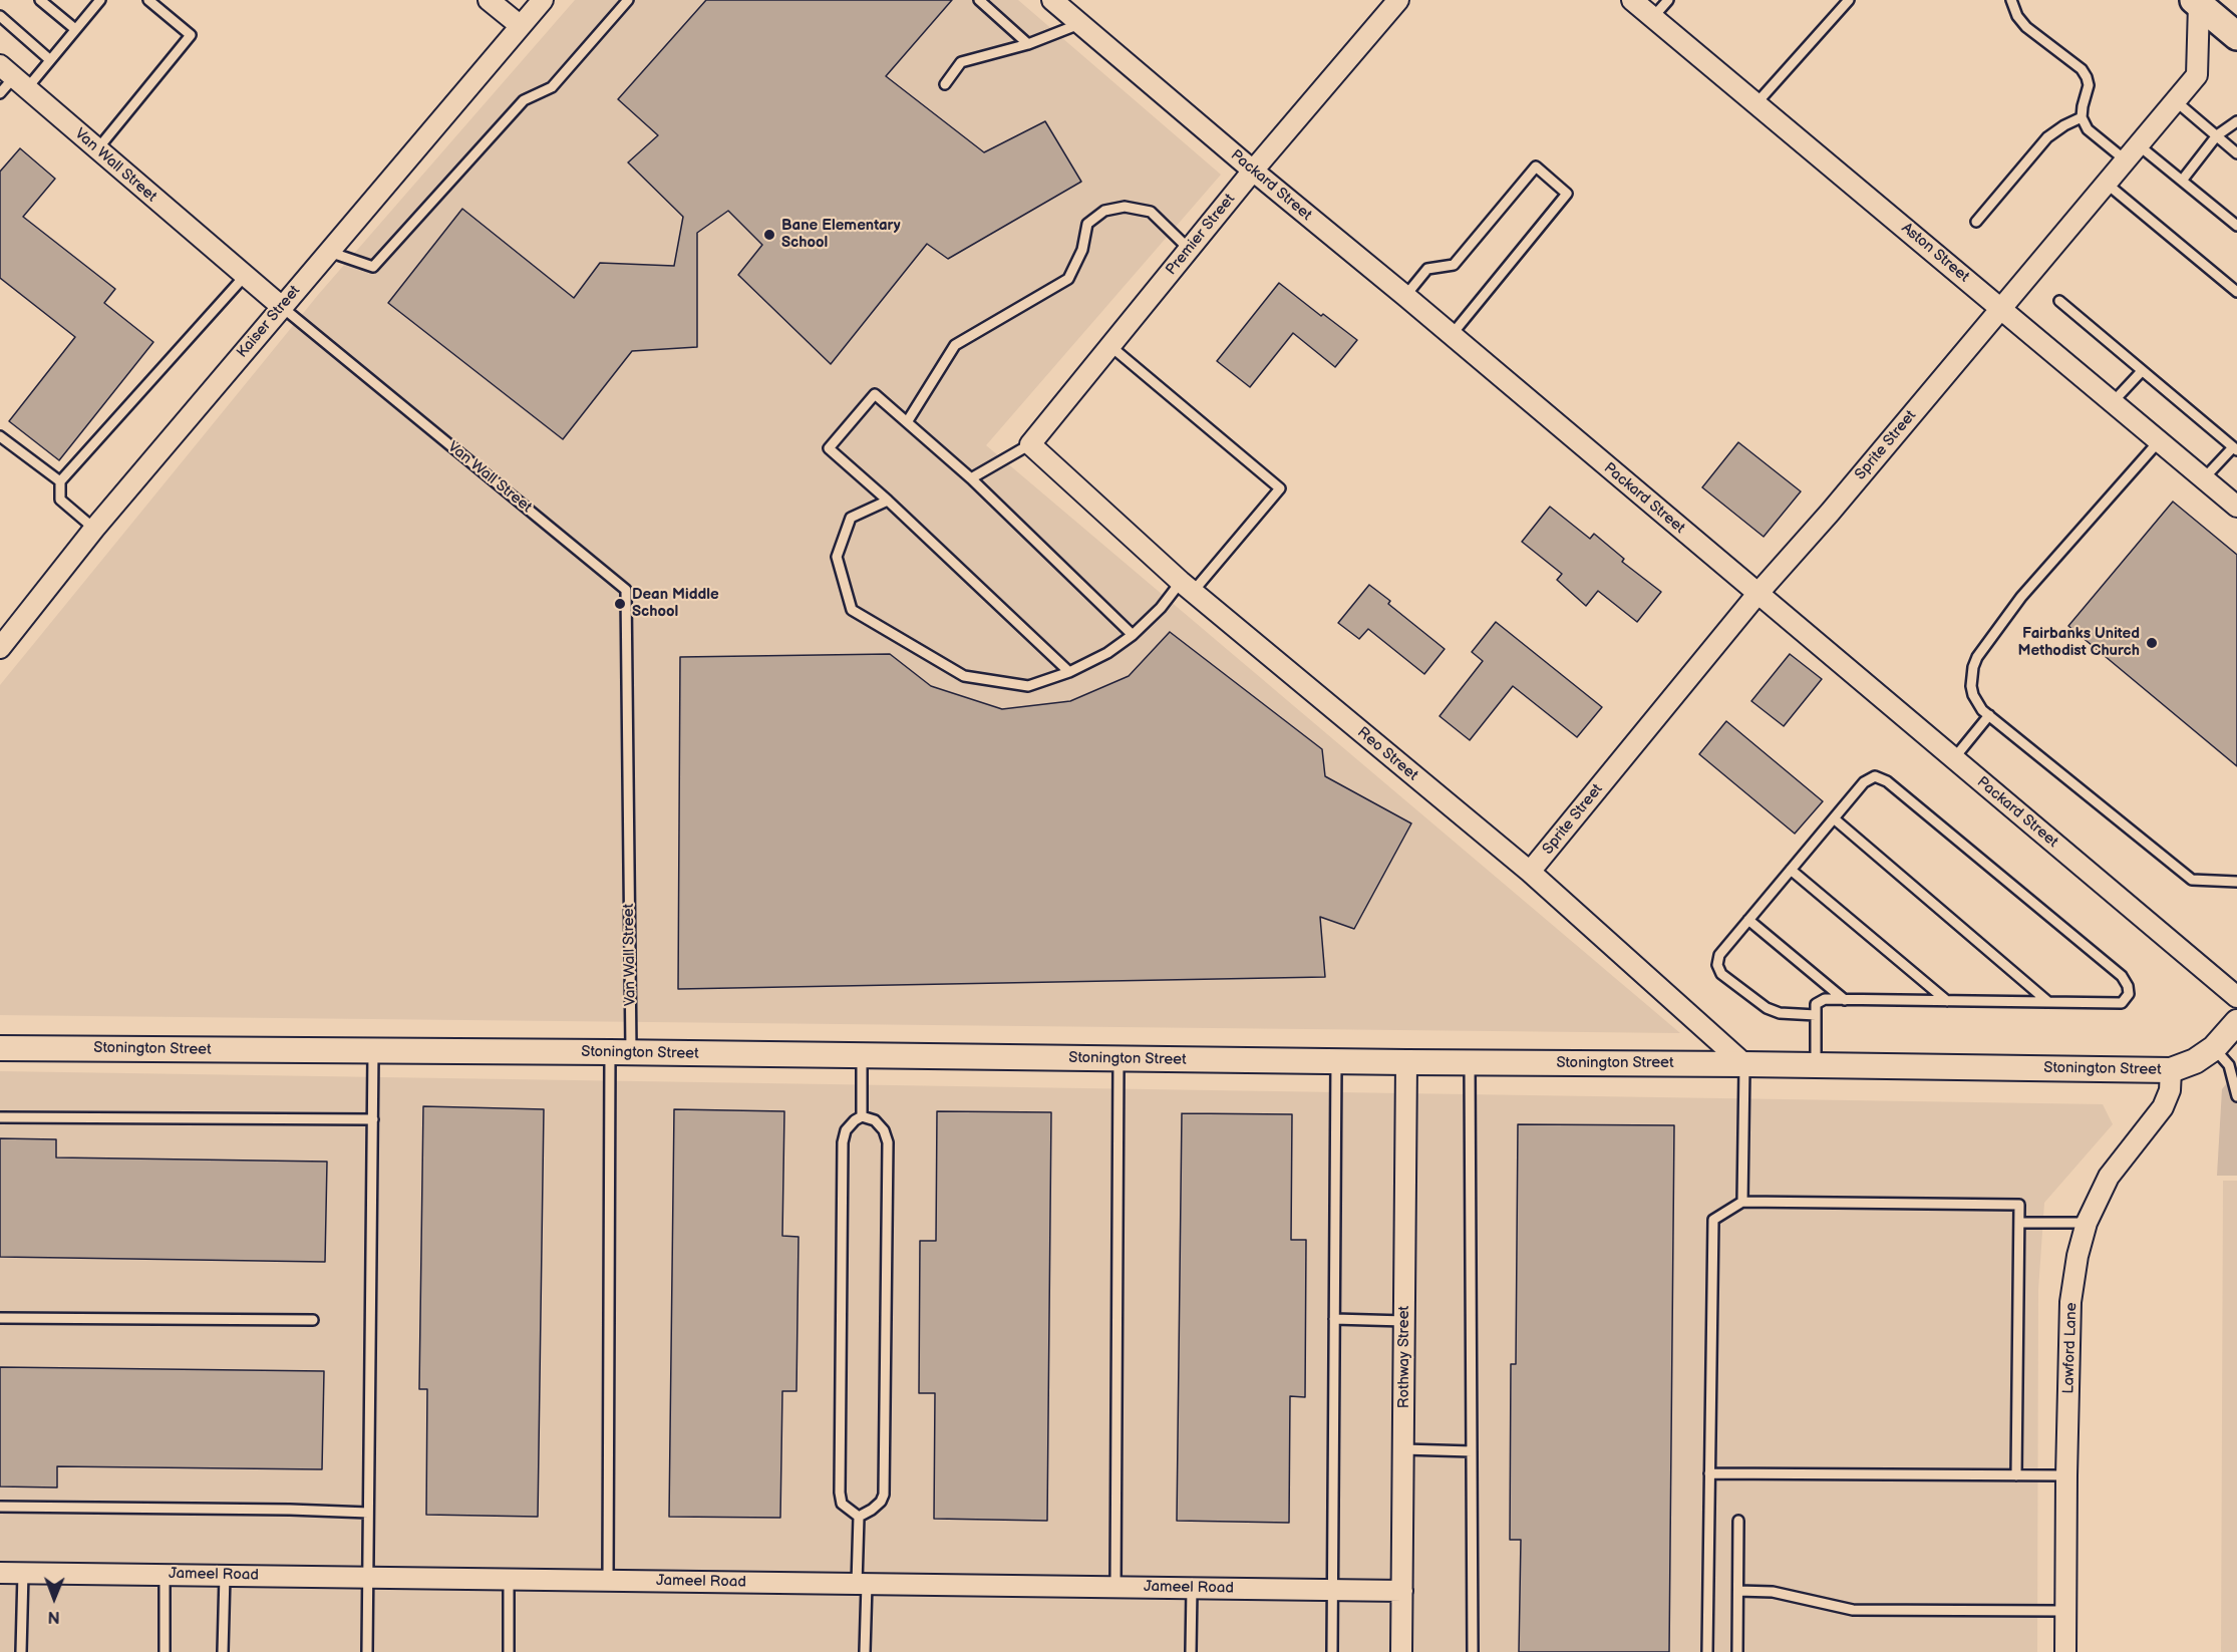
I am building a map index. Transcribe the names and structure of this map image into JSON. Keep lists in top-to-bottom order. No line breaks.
{"streets":{"street":["Van Wall Street","Packard Street","Premier Street","Aston Street","Kaiser Street","Sprite Street","Reo Street","Stonington Street","Lawford Lane","Rothway Street","Jameel Road"]},"crossings":[["Van Wall Street","Kaiser Street"],["Van Wall Street","Stonington Street"],["Van Wall Street","Jameel Road"],["Packard Street","Premier Street"],["Packard Street","Sprite Street"],["Premier Street","Reo Street"],["Aston Street","Sprite Street"],["Sprite Street","Reo Street"],["Reo Street","Stonington Street"],["Stonington Street","Lawford Lane"],["Stonington Street","Rothway Street"],["Rothway Street","Jameel Road"]],"places":["Bane Elementary School","Dean Middle School","Fairbanks United Methodist Church"],"north":"bottom"}
